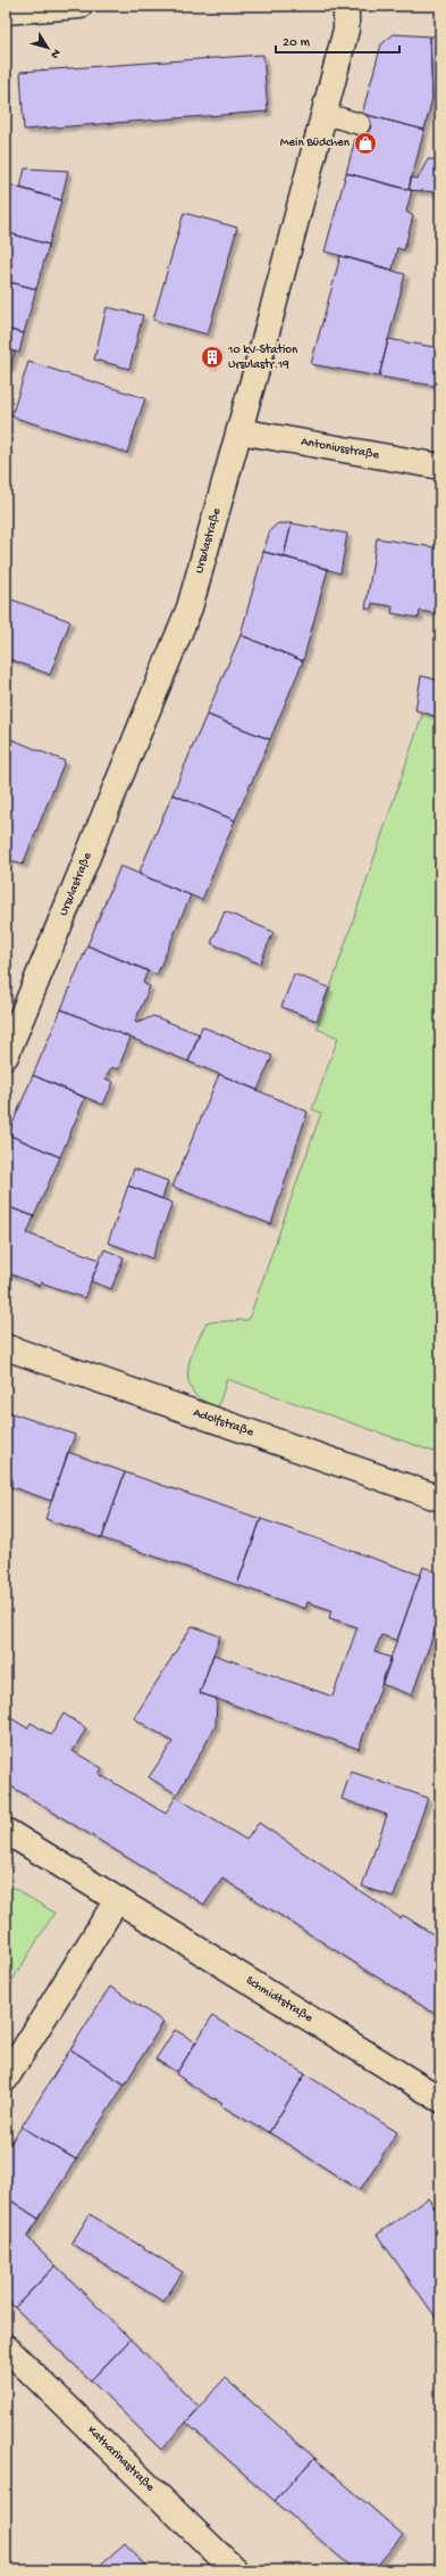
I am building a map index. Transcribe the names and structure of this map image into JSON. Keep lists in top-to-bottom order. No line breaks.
{"streets":{"street":["Antoniusstraße","Ursulastraße","Adolfstraße","Schmidtstraße","Katharinastraße"]},"crossings":[["Antoniusstraße","Ursulastraße"]],"places":{"shop":["Mein Büdchen"],"building":["10 kV-Station Ursulastr.19"]},"scale_bar":"20 m","north":"bottom right"}
